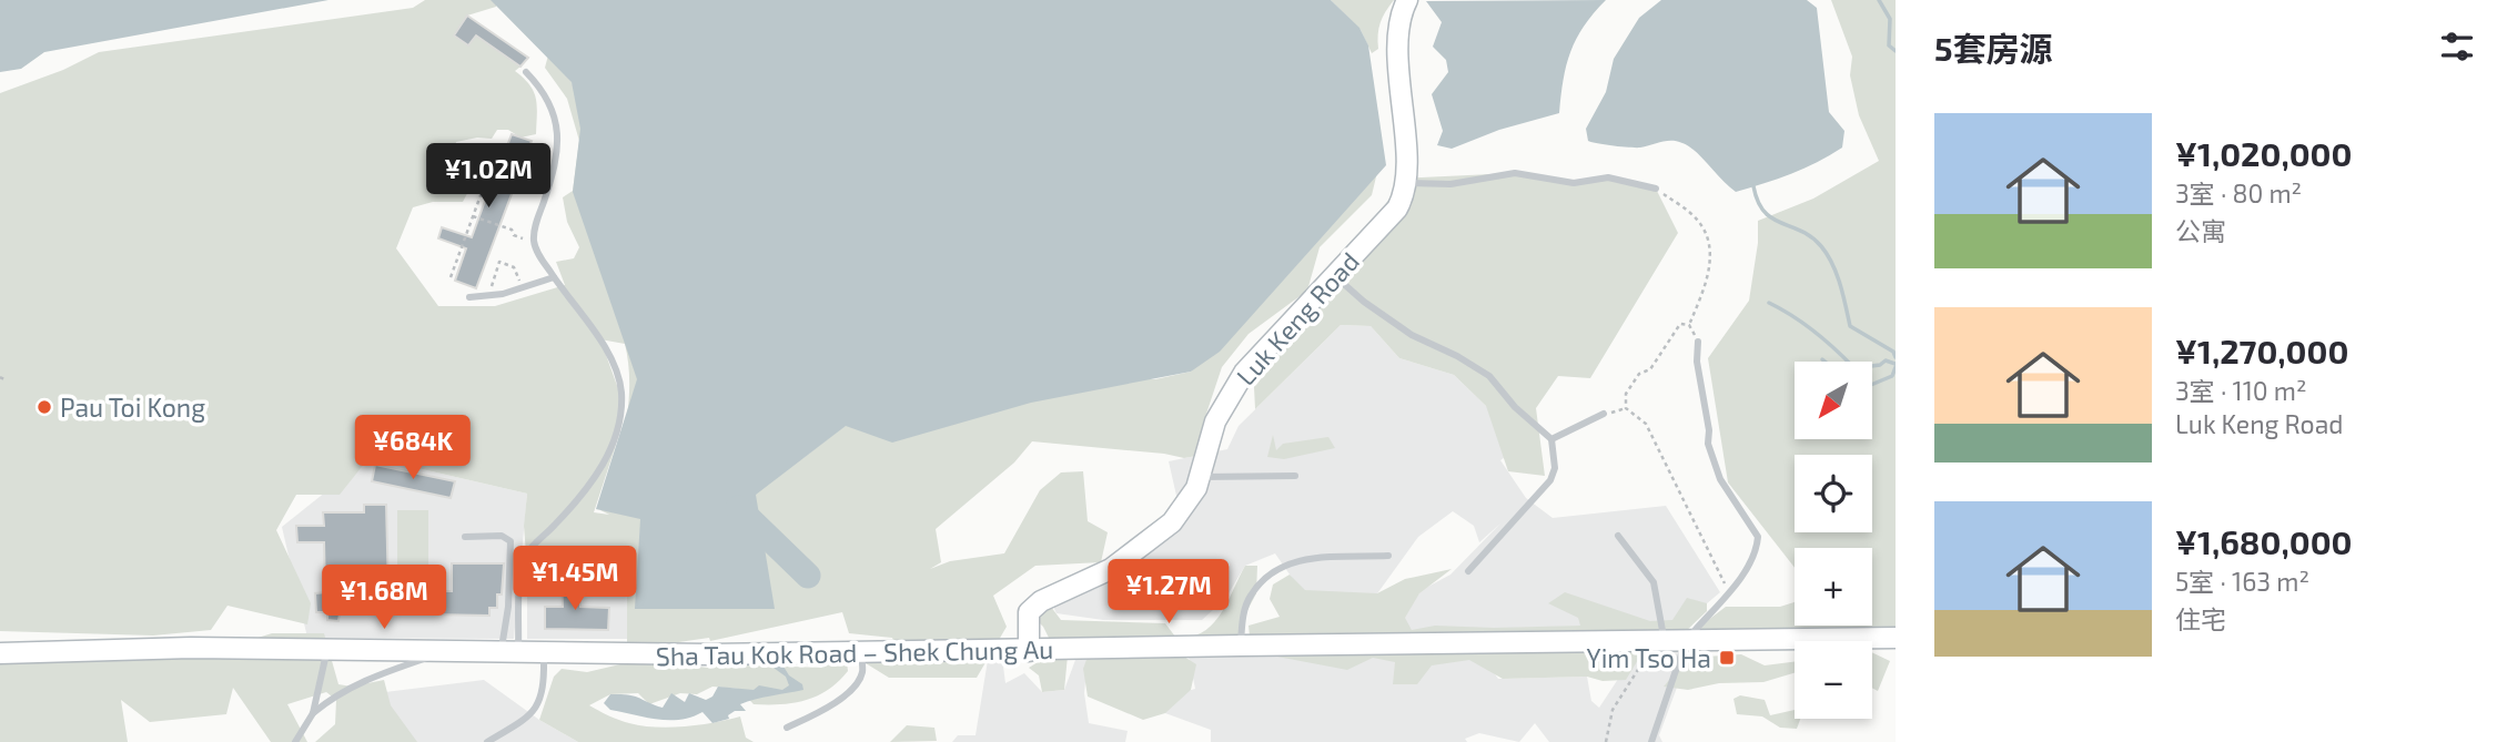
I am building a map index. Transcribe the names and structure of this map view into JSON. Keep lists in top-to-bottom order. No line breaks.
{"streets":{"main road":["Luk Keng Road","Sha Tau Kok Road – Shek Chung Au"]},"crossings":[["Luk Keng Road","Sha Tau Kok Road – Shek Chung Au"]],"places":{"other":["Pau Toi Kong"],"transit":["Yim Tso Ha"]},"north":"bottom left","page":{"heading":"5套房源","list":[{"name":"¥1,020,000","note":"3室 · 80 m² · 公寓"},{"name":"¥1,270,000","note":"3室 · 110 m² · Luk Keng Road"},{"name":"¥1,680,000","note":"5室 · 163 m² · 住宅"}],"price":["¥1.02M","¥684K","¥1.45M","¥1.27M","¥1.68M"],"map_buttons":["+","−"]}}
